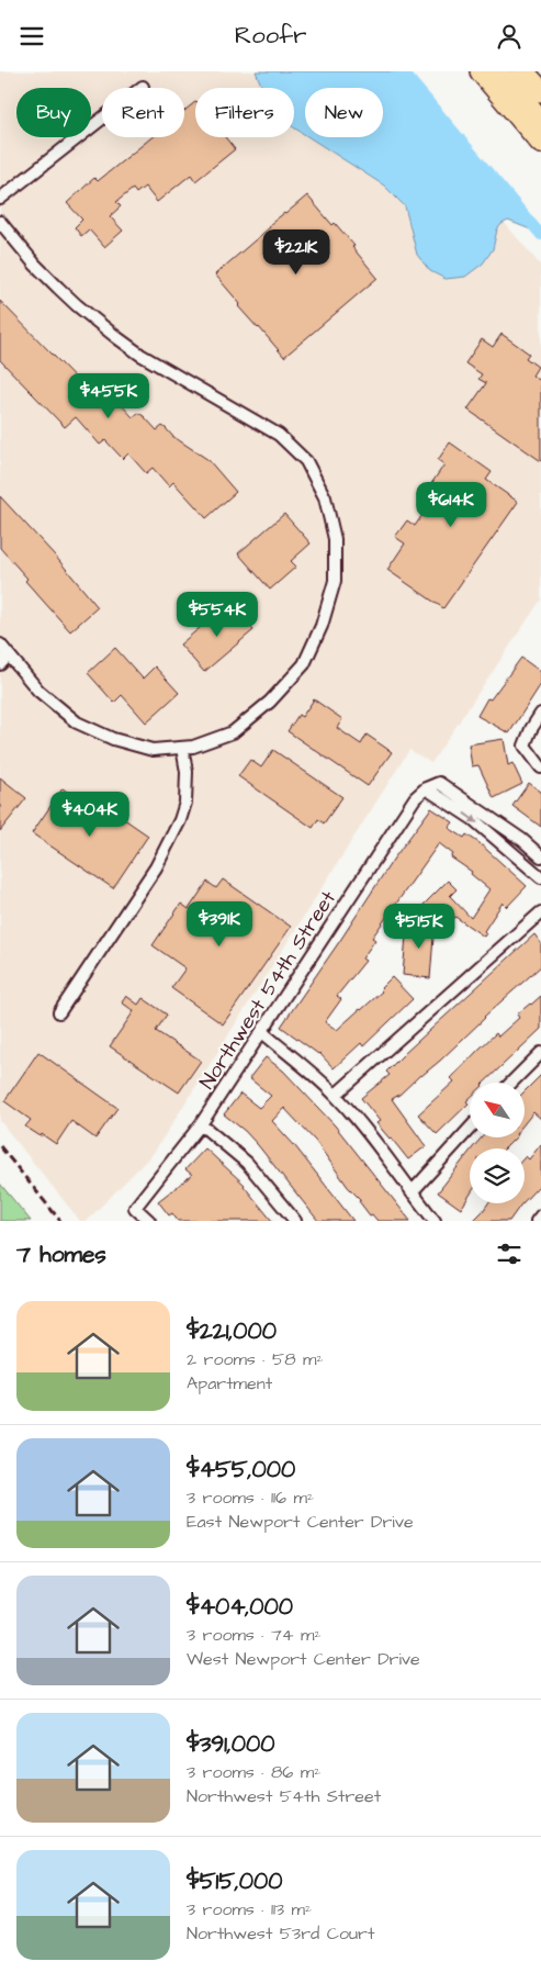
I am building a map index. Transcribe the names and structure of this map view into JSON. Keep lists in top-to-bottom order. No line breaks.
{"streets":{"street":["Northwest 54th Street"]},"north":"top left","page":{"header":"Roofr","chip":["Buy","Rent","Filters","New"],"price":["$221K","$455K","$614K","$554K","$404K","$391K","$515K"],"heading":"7 homes","list":[{"name":"$221,000","note":"2 rooms · 58 m² · Apartment"},{"name":"$455,000","note":"3 rooms · 116 m² · East Newport Center Drive"},{"name":"$404,000","note":"3 rooms · 74 m² · West Newport Center Drive"},{"name":"$391,000","note":"3 rooms · 86 m² · Northwest 54th Street"},{"name":"$515,000","note":"3 rooms · 113 m² · Northwest 53rd Court"}]}}
